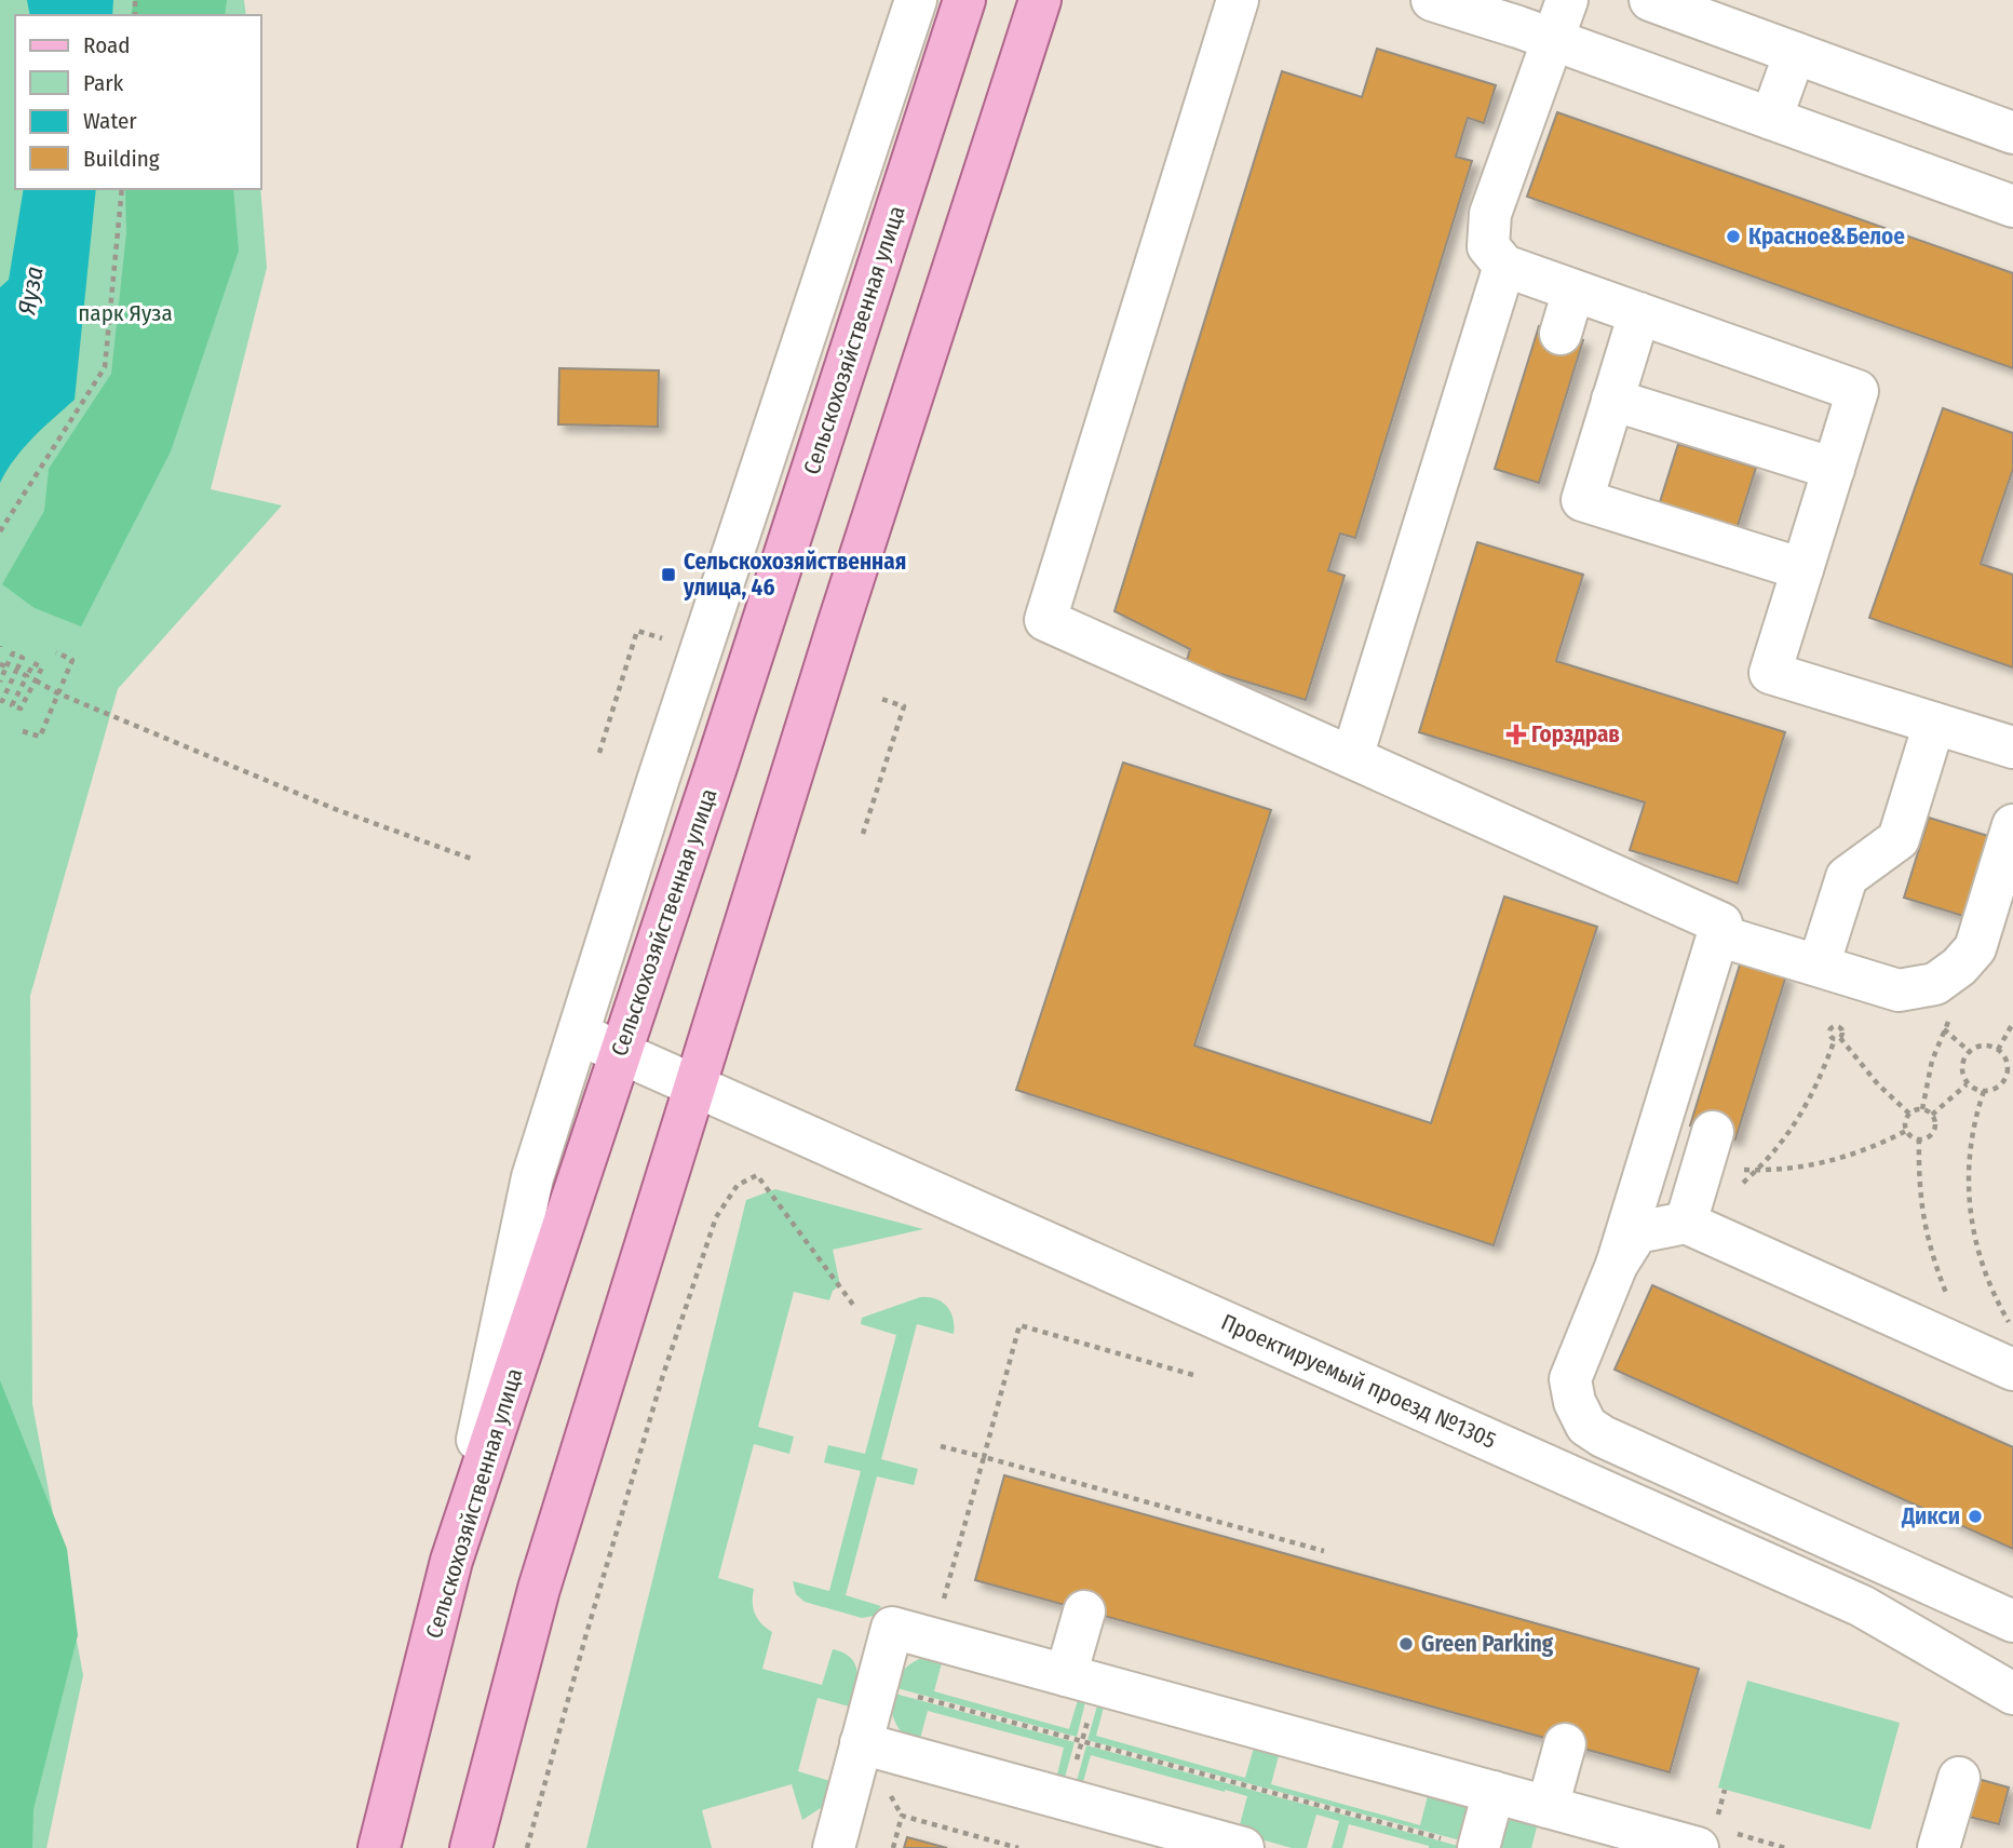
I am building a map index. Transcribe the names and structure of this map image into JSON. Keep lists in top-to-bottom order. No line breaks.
{"streets":{"main road":["Сельскохозяйственная улица"],"street":["Проектируемый проезд №1305"]},"crossings":[["Сельскохозяйственная улица","Проектируемый проезд №1305"]],"water":["Яуза"],"parks":["парк Яуза"],"places":{"other":["Красное&Белое","Дикси","Green Parking"],"transit":["Сельскохозяйственная улица, 46"],"health":["Горздрав"]},"legend":["Road","Park","Water","Building"]}
